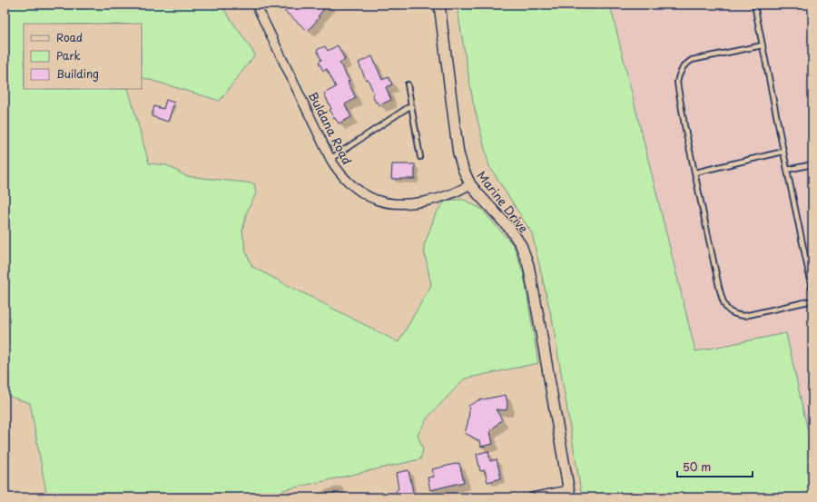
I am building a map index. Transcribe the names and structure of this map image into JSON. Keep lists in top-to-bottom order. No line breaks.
{"streets":{"street":["Buldana Road","Marine Drive"]},"crossings":[["Buldana Road","Marine Drive"]],"legend":["Road","Park","Building"],"scale_bar":"50 m"}
